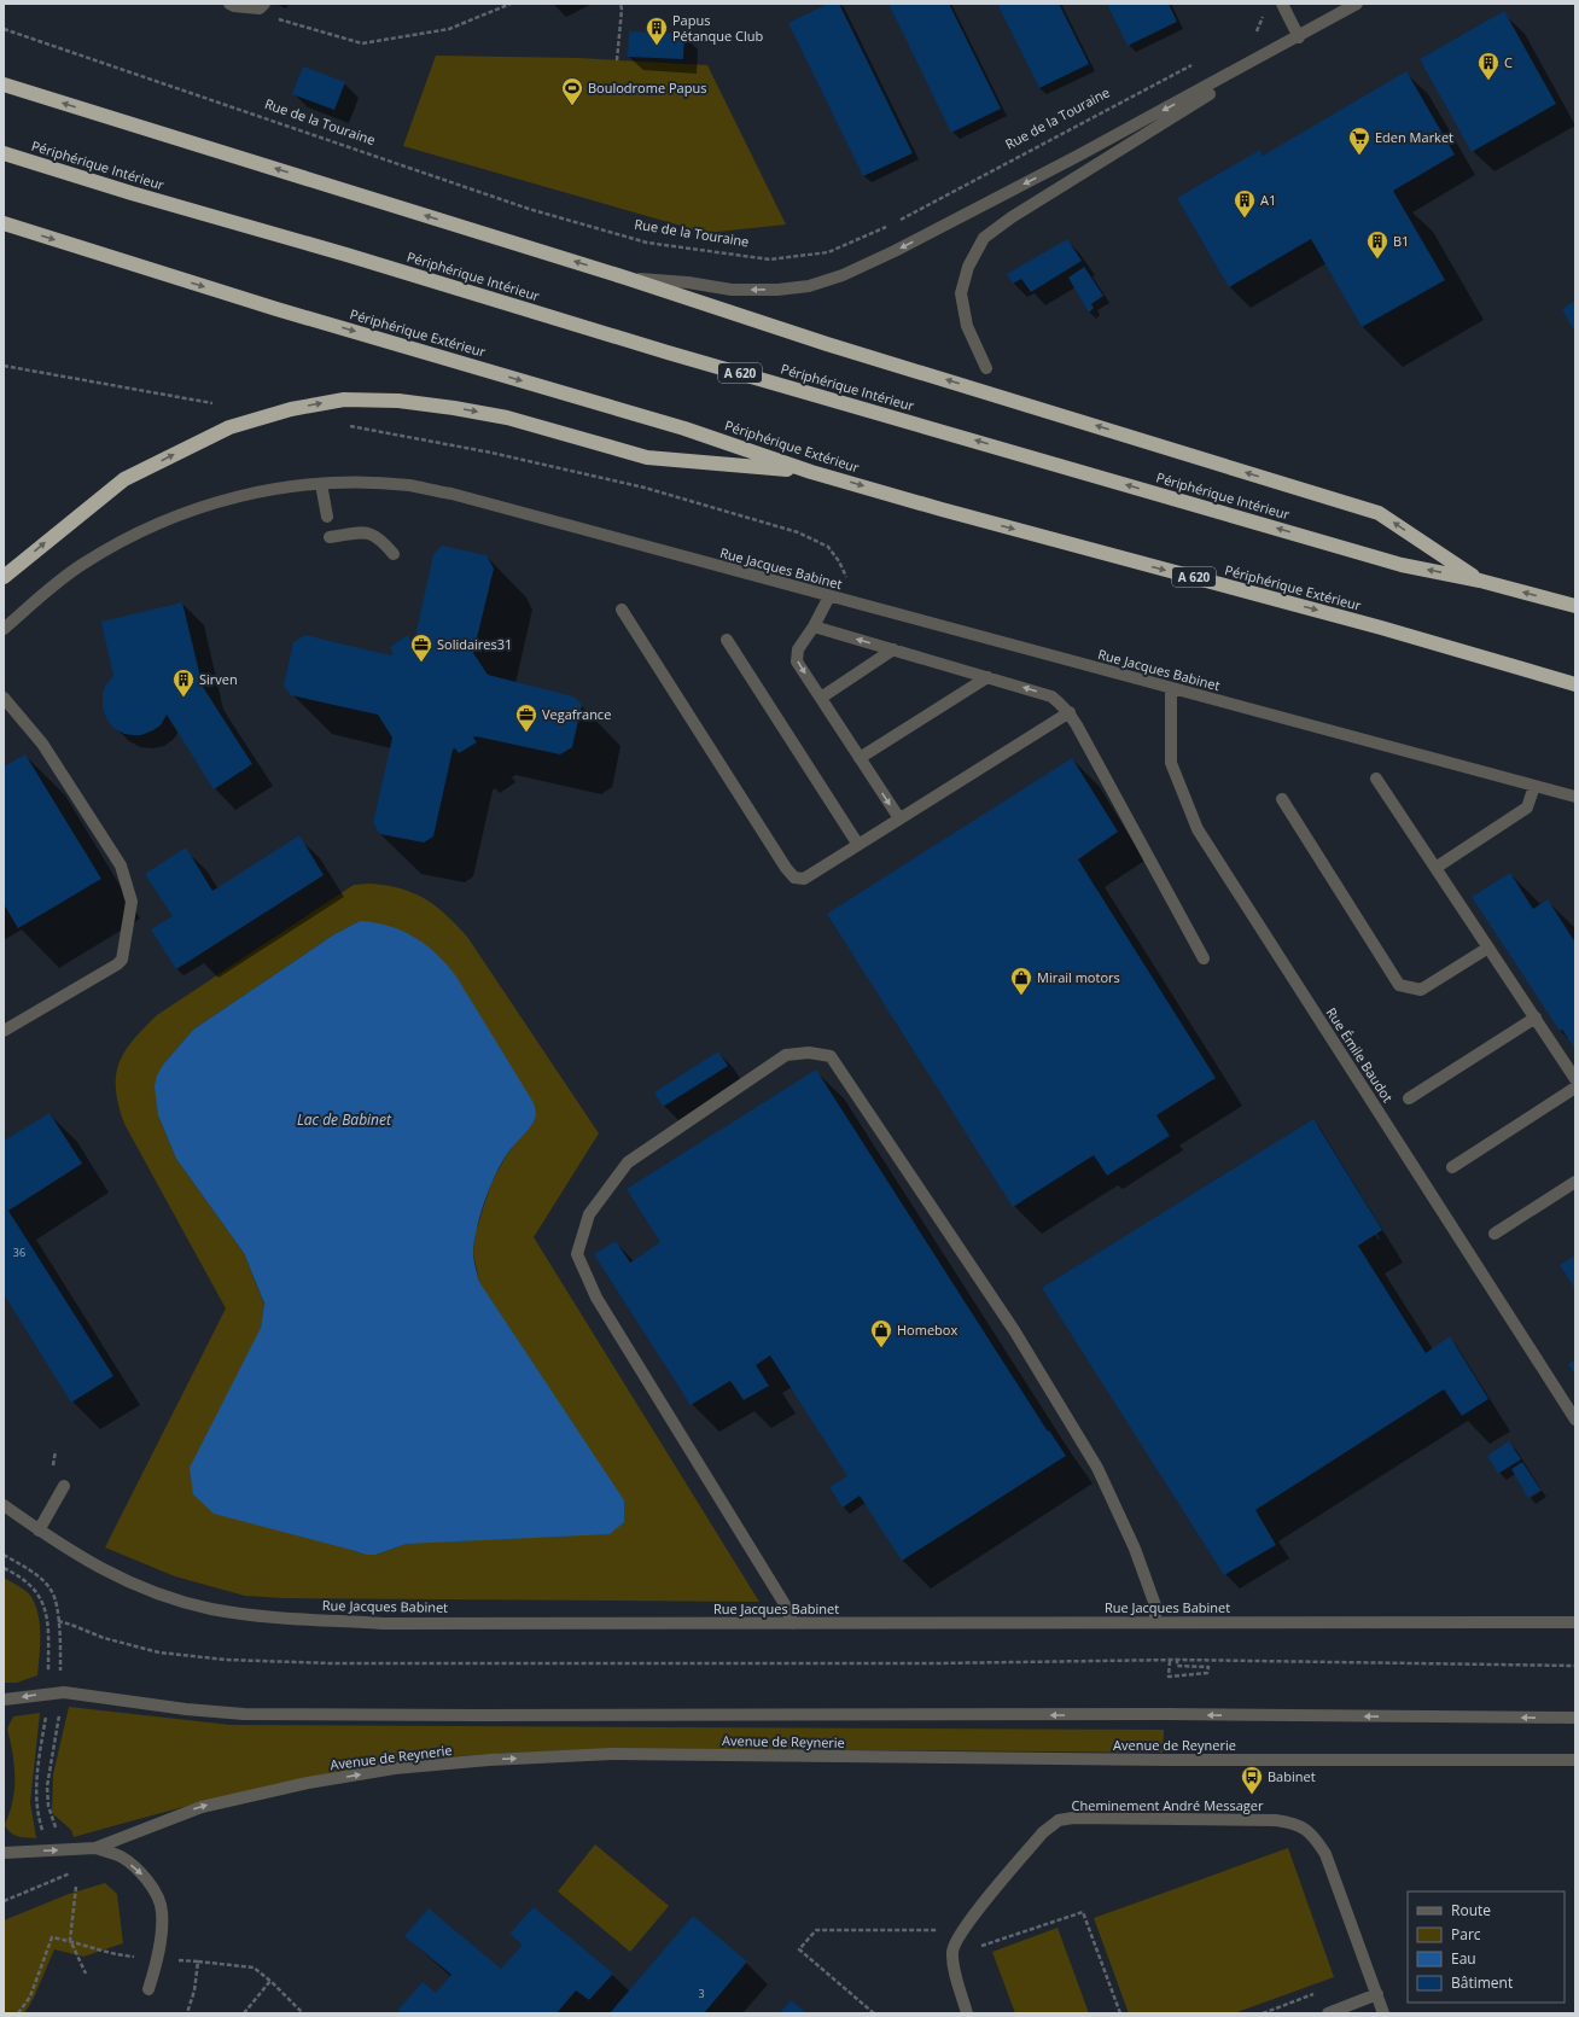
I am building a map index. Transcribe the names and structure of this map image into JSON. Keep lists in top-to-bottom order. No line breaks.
{"streets":{"highway":["Périphérique Intérieur","Périphérique Extérieur","A 620"],"street":["Rue Jacques Babinet","Rue Émile Baudot","Avenue de Reynerie","Cheminement André Messager"],"path":["Rue de la Touraine"]},"crossings":[["Rue Jacques Babinet","Rue Émile Baudot"]],"water":["Lac de Babinet"],"places":{"building":["Papus Pétanque Club","C","A1","B1","Sirven"],"sports":["Boulodrome Papus"],"supermarket":["Eden Market"],"office":["Solidaires31","Vegafrance"],"shop":["Mirail motors","Homebox"],"bus stop":["Babinet"]},"house_numbers":["36","3"],"legend":["Route","Parc","Eau","Bâtiment"]}
